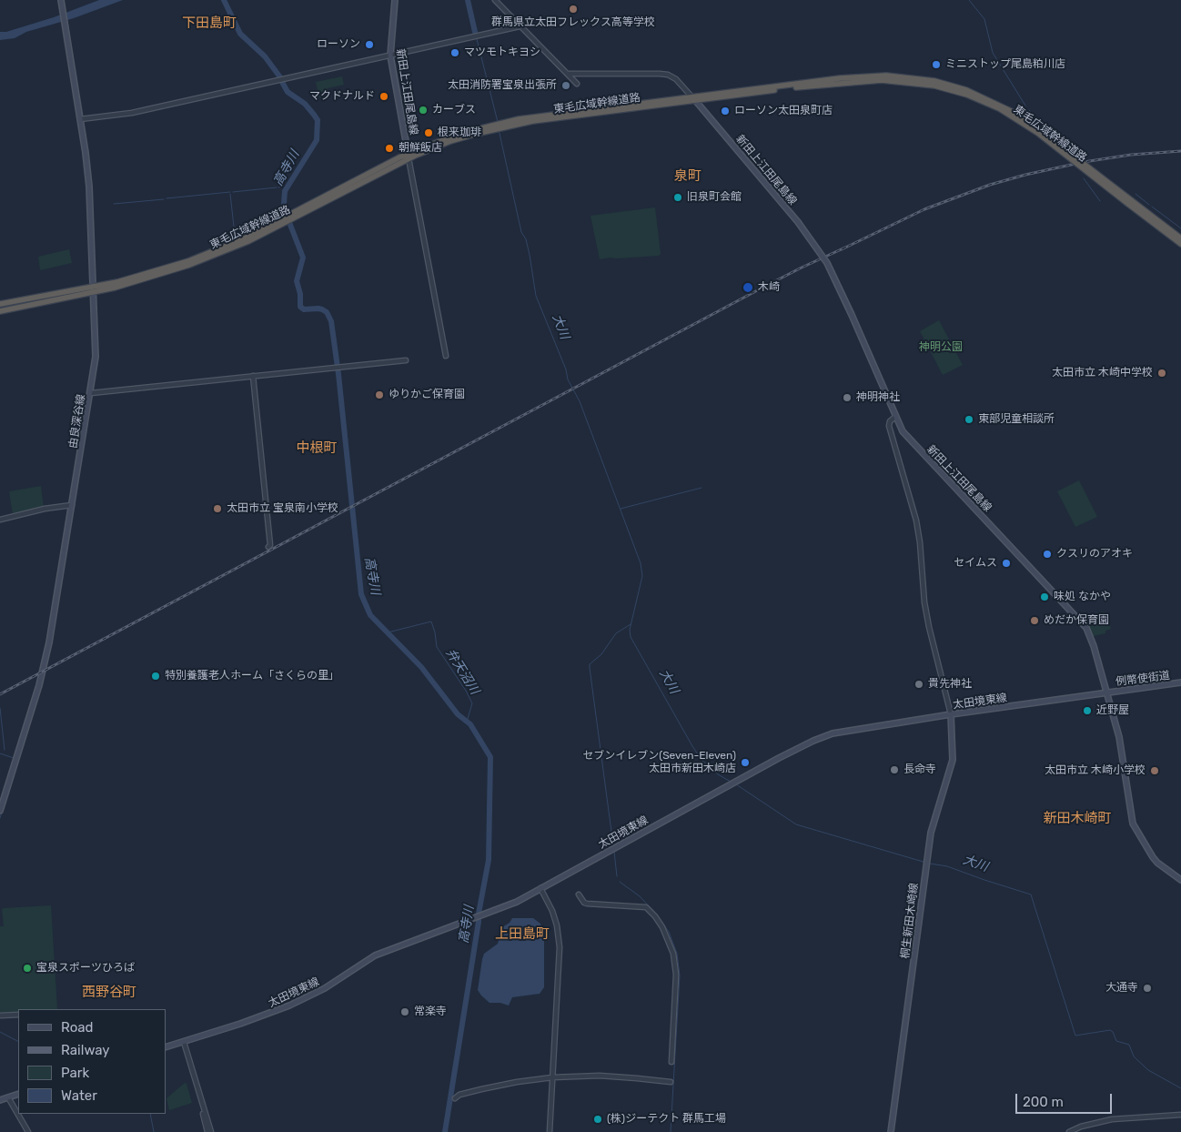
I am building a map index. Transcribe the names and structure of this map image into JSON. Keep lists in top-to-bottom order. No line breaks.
{"streets":{"highway":["東毛広域幹線道路"],"main road":["新田上江田尾島線","由良深谷線","例幣使街道","太田境東線","桐生新田木崎線"]},"crossings":[["新田上江田尾島線","東毛広域幹線道路"],["新田上江田尾島線","例幣使街道"],["新田上江田尾島線","太田境東線"],["東毛広域幹線道路","由良深谷線"],["例幣使街道","太田境東線"],["太田境東線","桐生新田木崎線"]],"districts":["下田島町","泉町","中根町","新田木崎町","上田島町","西野谷町"],"water":["高寺川","大川","弁天沼川"],"parks":["神明公園"],"places":["群馬県立太田フレックス高等学校","ローソン","マツモトキヨシ","ミニストップ尾島粕川店","太田消防署宝泉出張所","マクドナルド","カーブス","ローソン太田泉町店","根来珈琲","朝鮮飯店","旧泉町会館","木崎","太田市立 木崎中学校","ゆりかご保育園","神明神社","東部児童相談所","太田市立 宝泉南小学校","クスリのアオキ","セイムス","味処 なかや","めだか保育園","特別養護老人ホーム「さくらの里」","貴先神社","近野屋","セブンイレブン(Seven-Eleven) 太田市新田木崎店","長命寺","太田市立 木崎小学校","宝泉スポーツひろば","大通寺","常楽寺","(株)ジーテクト 群馬工場"],"legend":["Road","Railway","Park","Water"],"scale_bar":"200 m"}
